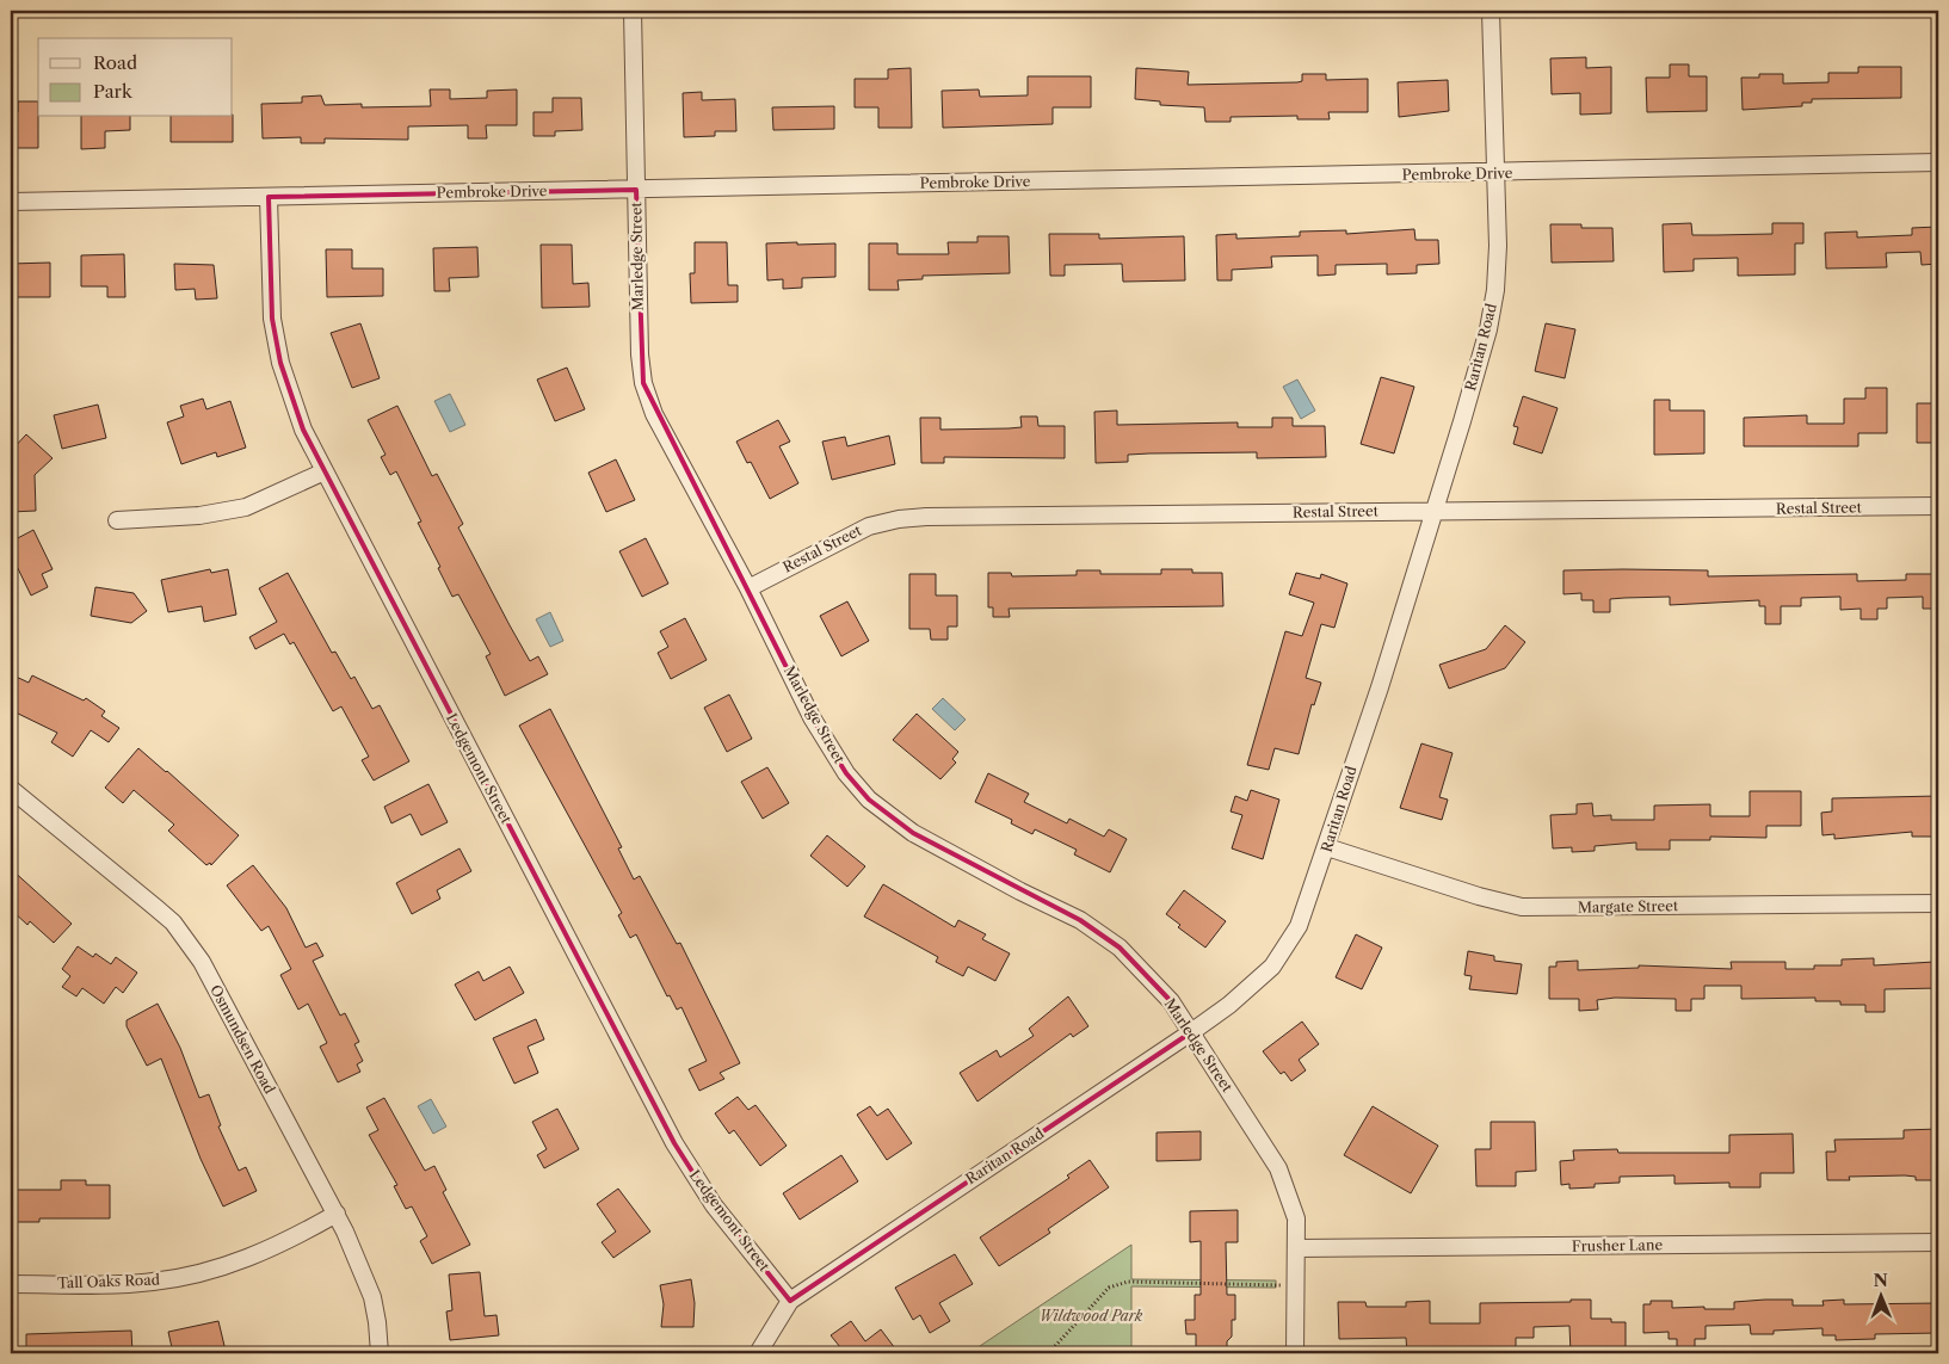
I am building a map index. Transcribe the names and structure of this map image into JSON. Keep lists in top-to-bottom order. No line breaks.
{"streets":{"street":["Pembroke Drive","Marledge Street","Raritan Road","Restal Street","Ledgemont Street","Margate Street","Osmundsen Road","Frusher Lane","Tall Oaks Road"]},"crossings":[["Pembroke Drive","Marledge Street"],["Pembroke Drive","Raritan Road"],["Pembroke Drive","Ledgemont Street"],["Marledge Street","Raritan Road"],["Marledge Street","Restal Street"],["Marledge Street","Frusher Lane"],["Raritan Road","Restal Street"],["Raritan Road","Ledgemont Street"],["Raritan Road","Margate Street"],["Osmundsen Road","Tall Oaks Road"]],"parks":["Wildwood Park"],"legend":["Road","Park"],"north":"top"}
